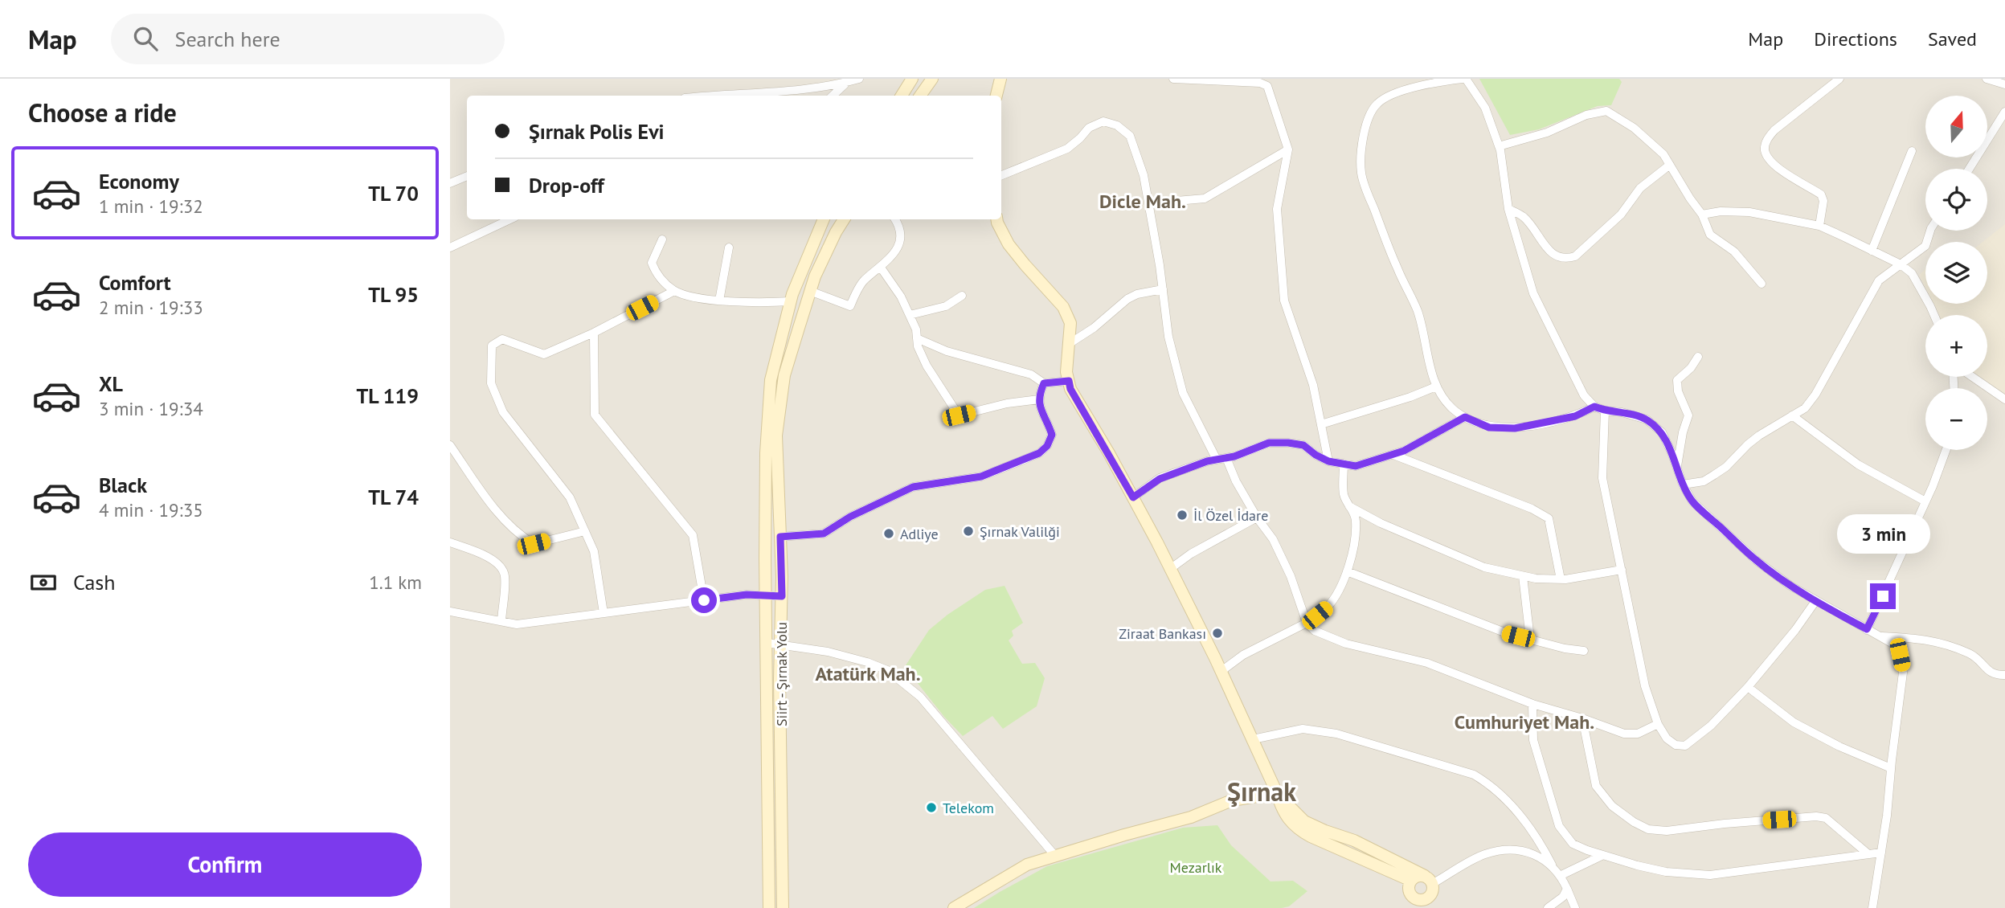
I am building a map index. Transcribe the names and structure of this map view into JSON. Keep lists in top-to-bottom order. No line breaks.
{"streets":{"street":["Siirt - Şırnak Yolu"]},"districts":["Dicle Mah.","Atatürk Mah.","Cumhuriyet Mah.","Şırnak"],"parks":["Mezarlık"],"places":["İl Özel İdare","Şırnak Valilği","Adliye","Ziraat Bankası","Telekom"],"north":"top","page":{"header":"Map","search":"Search here","nav":["Map","Directions","Saved"],"heading":"Choose a ride","map_buttons":["+","−"],"banner":["Şırnak Polis Evi","Drop-off"],"list":[{"name":"Economy","note":"1 min · 19:32","value":"TL 70"},{"name":"Comfort","note":"2 min · 19:33","value":"TL 95"},{"name":"XL","note":"3 min · 19:34","value":"TL 119"},{"name":"Black","note":"4 min · 19:35","value":"TL 74"}],"bubble":"3 min","pay":["Cash","1.1 km"],"buttons":"Confirm"}}
